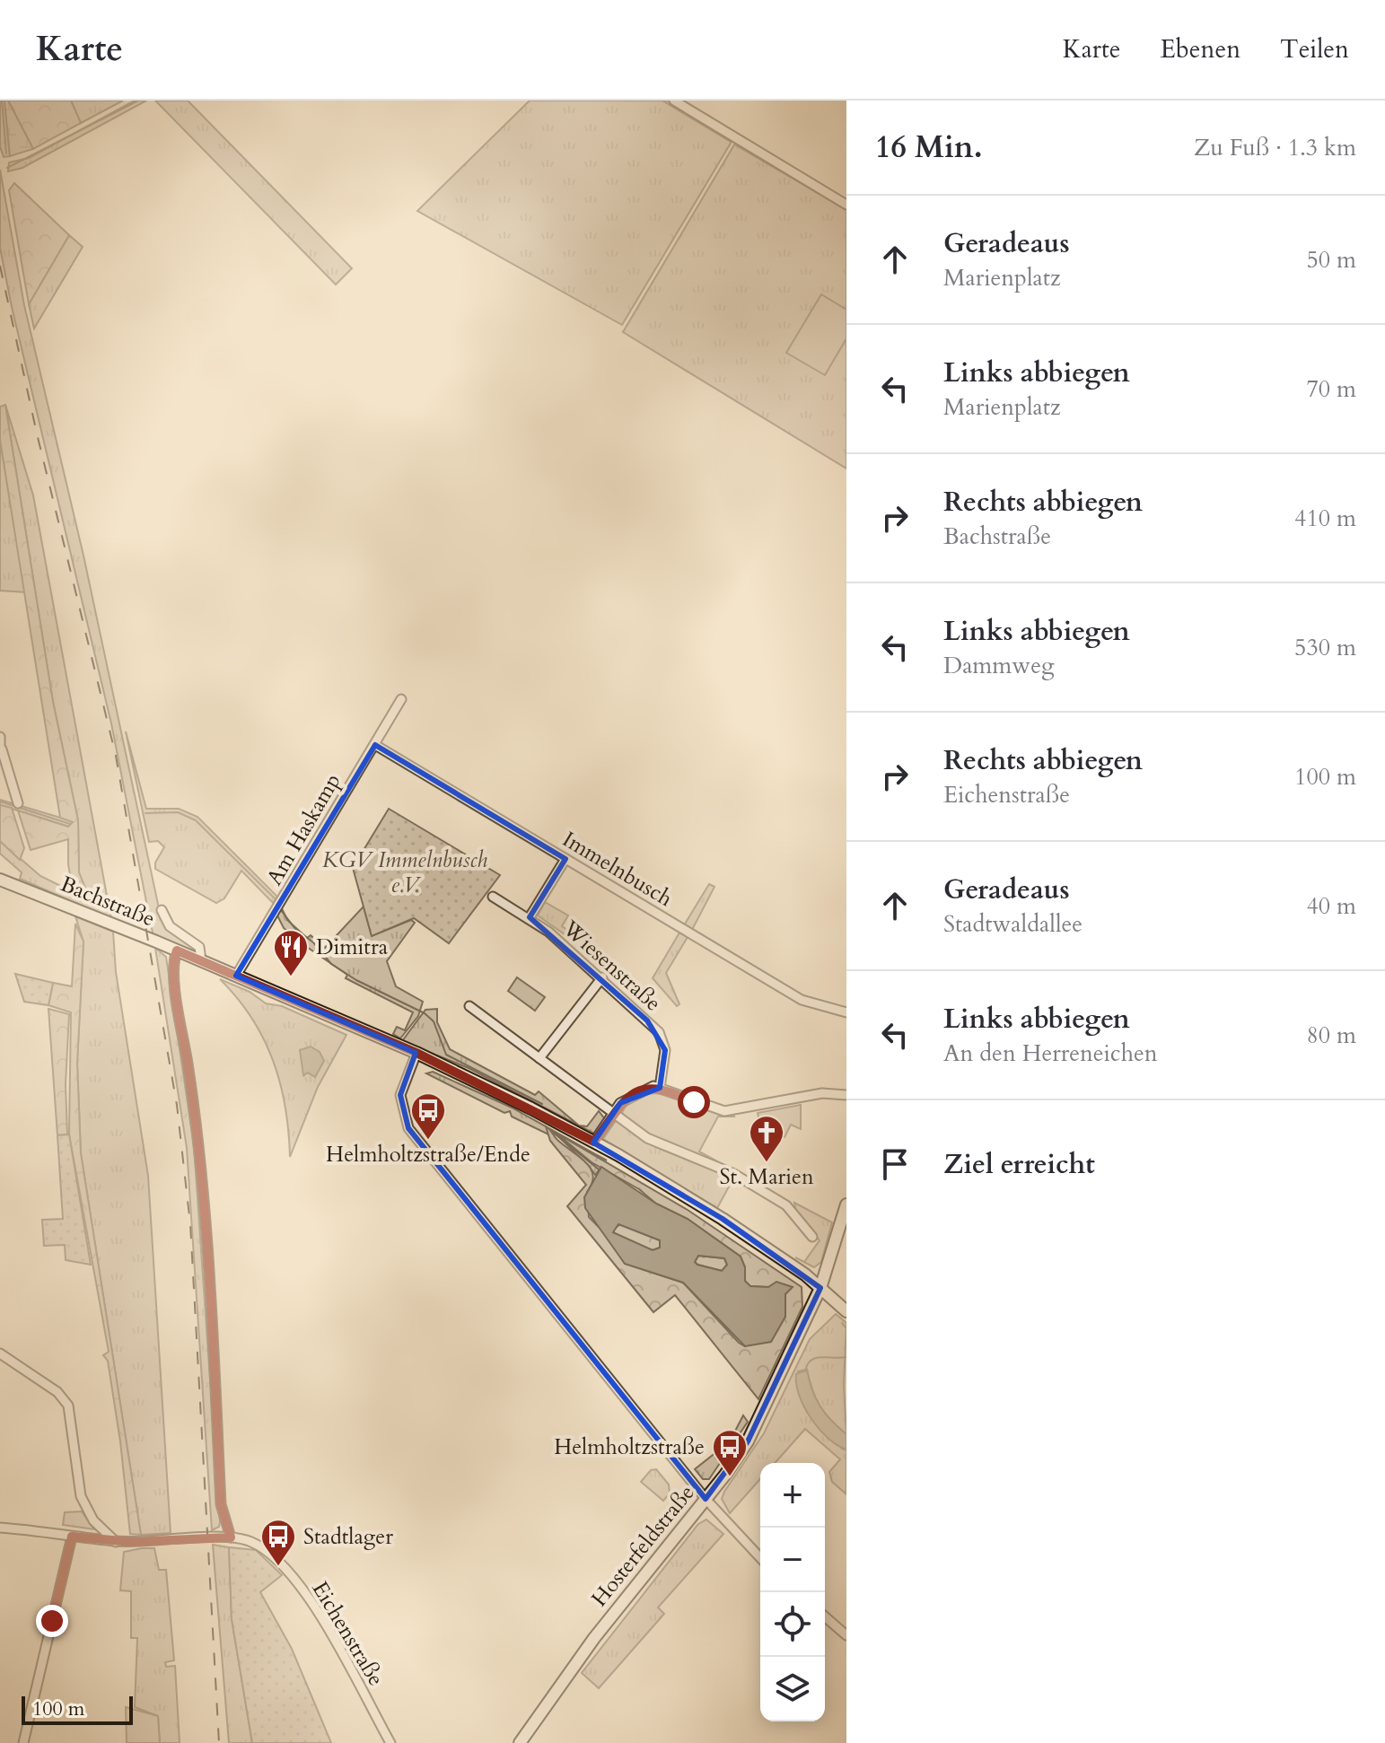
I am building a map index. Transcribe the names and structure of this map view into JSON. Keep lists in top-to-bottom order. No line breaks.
{"streets":{"street":["Am Haskamp","Immelnbusch","Bachstraße","Wiesenstraße","Hosterfeldstraße","Eichenstraße"]},"crossings":[["Am Haskamp","Immelnbusch"],["Am Haskamp","Bachstraße"],["Bachstraße","Hosterfeldstraße"]],"parks":["KGV Immelnbusch e.V."],"places":{"restaurant":["Dimitra"],"bus stop":["Helmholtzstraße/Ende","Helmholtzstraße","Stadtlager"],"church":["St. Marien"]},"scale_bar":"100 m","page":{"header":"Karte","nav":["Karte","Ebenen","Teilen"],"heading":["16 Min.","Zu Fuß · 1.3 km"],"list":[["Geradeaus","Marienplatz","50 m"],["Links abbiegen","Marienplatz","70 m"],["Rechts abbiegen","Bachstraße","410 m"],["Links abbiegen","Dammweg","530 m"],["Rechts abbiegen","Eichenstraße","100 m"],["Geradeaus","Stadtwaldallee","40 m"],["Links abbiegen","An den Herreneichen","80 m"],"Ziel erreicht"],"map_buttons":["+","−"],"scale":"100 m"}}
